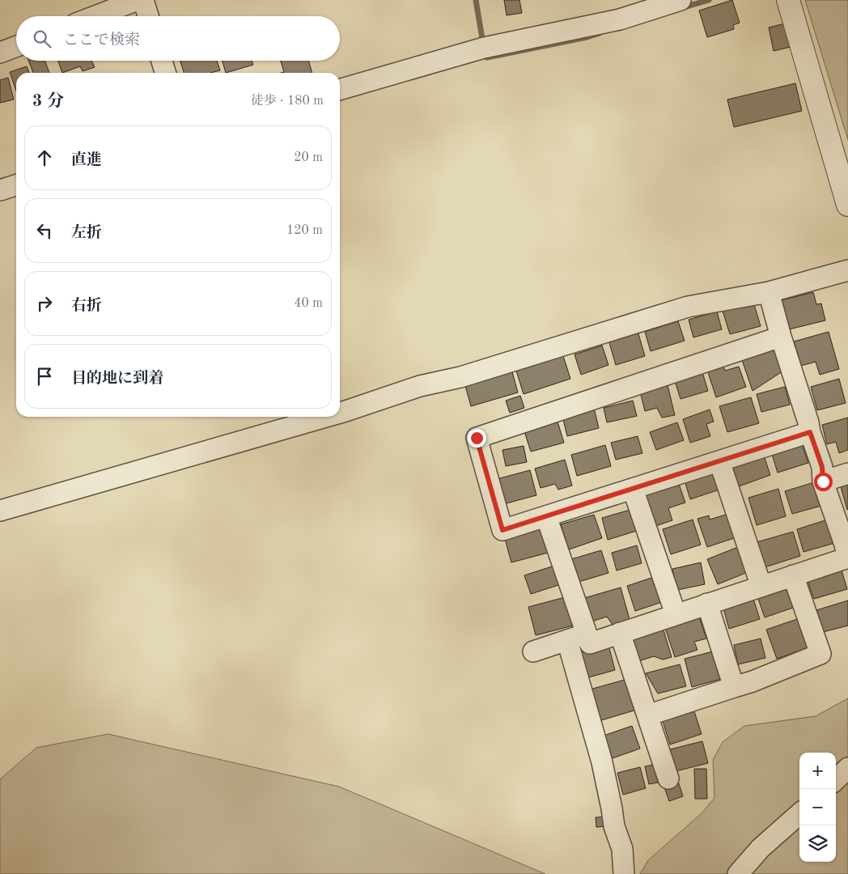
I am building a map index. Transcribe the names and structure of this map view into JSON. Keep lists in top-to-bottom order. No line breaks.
{"page":{"search":"ここで検索","heading":["3 分","徒歩 · 180 m"],"list":[["直進","20 m"],["左折","120 m"],["右折","40 m"],"目的地に到着"],"map_buttons":["+","−"]}}
